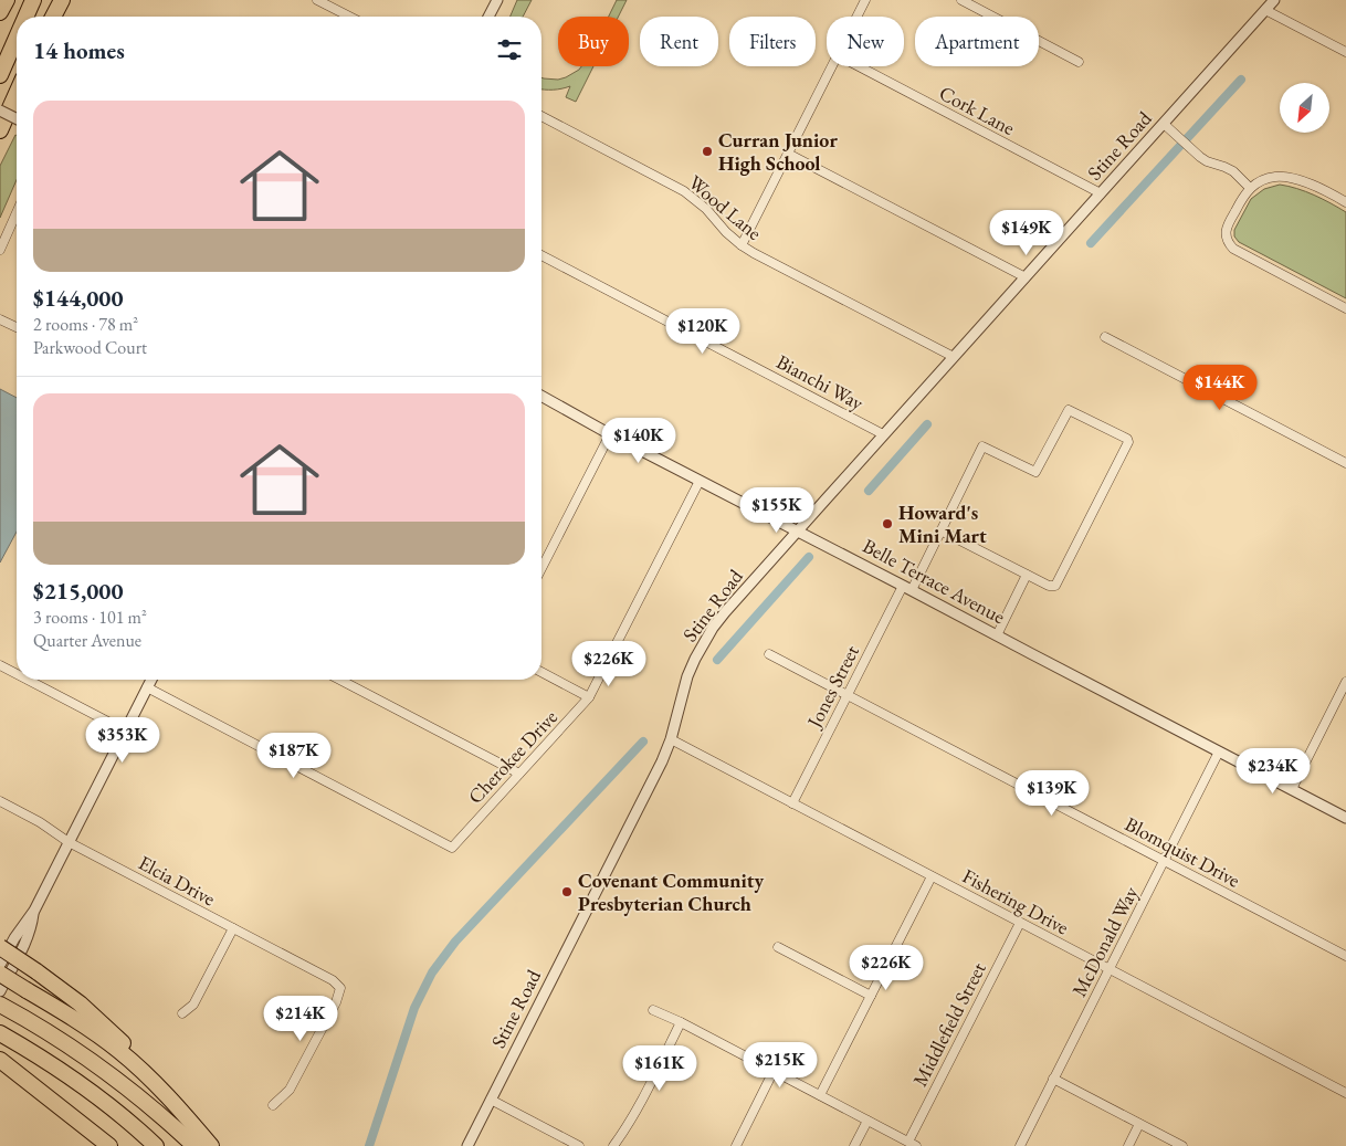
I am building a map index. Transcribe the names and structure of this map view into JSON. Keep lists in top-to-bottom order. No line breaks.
{"streets":{"street":["Cork Lane","Stine Road","Wood Lane","Bianchi Way","Belle Terrace Avenue","Jones Street","Cherokee Drive","Blomquist Drive","Elcia Drive","Fishering Drive","McDonald Way","Middlefield Street"]},"crossings":[["Cork Lane","Stine Road"],["Stine Road","Wood Lane"],["Stine Road","Bianchi Way"],["Stine Road","Belle Terrace Avenue"],["Stine Road","Fishering Drive"],["Belle Terrace Avenue","Jones Street"],["Belle Terrace Avenue","Cherokee Drive"],["Belle Terrace Avenue","McDonald Way"],["Jones Street","Blomquist Drive"],["Jones Street","Fishering Drive"],["Blomquist Drive","McDonald Way"],["Fishering Drive","McDonald Way"],["Fishering Drive","Middlefield Street"]],"places":["Curran Junior High School","Howard's Mini Mart","Covenant Community Presbyterian Church"],"north":"bottom left","page":{"chip":["Buy","Rent","Filters","New","Apartment"],"heading":"14 homes","list":[{"name":"$144,000","note":"2 rooms · 78 m² · Parkwood Court"},{"name":"$215,000","note":"3 rooms · 101 m² · Quarter Avenue"}],"price":["$149K","$120K","$144K","$140K","$155K","$226K","$353K","$187K","$234K","$139K","$226K","$214K","$215K","$161K"]}}
